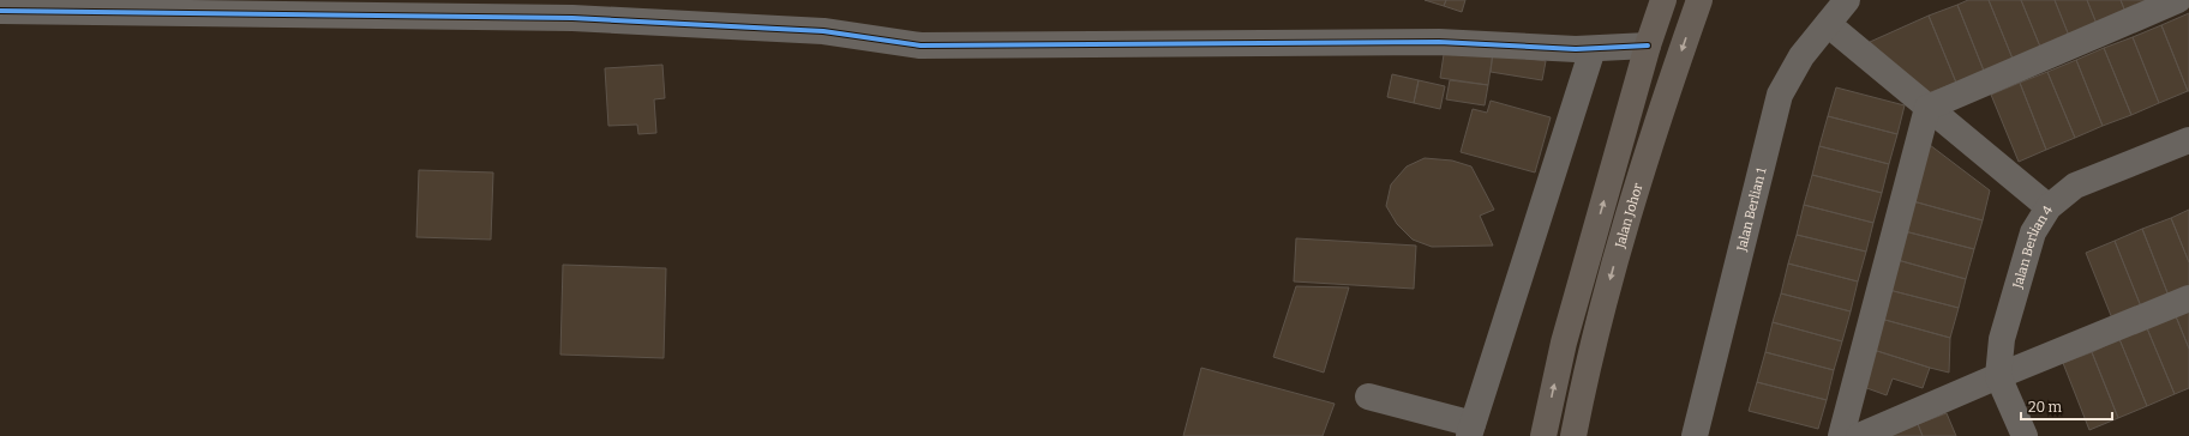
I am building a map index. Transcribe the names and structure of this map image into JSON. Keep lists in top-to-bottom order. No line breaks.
{"streets":{"highway":["Jalan Johor"],"street":["Jalan Berlian 1","Jalan Berlian 4"]},"scale_bar":"20 m"}
